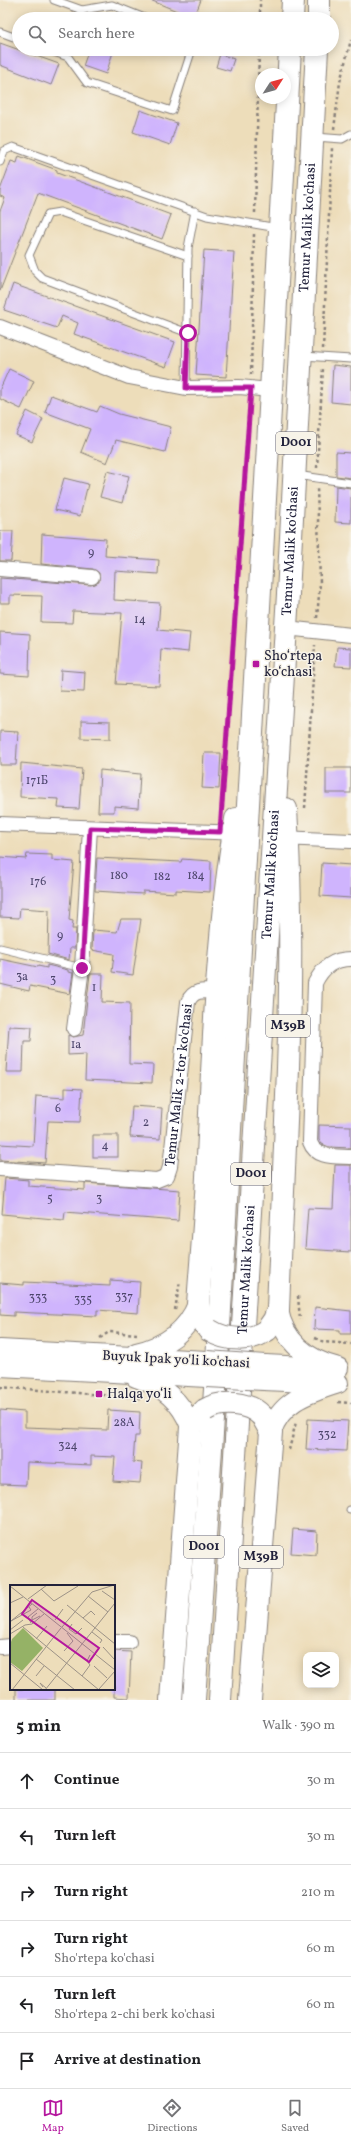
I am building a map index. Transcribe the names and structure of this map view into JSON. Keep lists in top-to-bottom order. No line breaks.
{"streets":{"highway":["Temur Malik ko'chasi","D001","M39B"],"main road":["Buyuk Ipak yo'li ko'chasi"],"street":["Temur Malik 2-tor ko'chasi"]},"crossings":[["Temur Malik ko'chasi","M39B"],["M39B","Buyuk Ipak yo'li ko'chasi"]],"places":{"transit":["Shoʻrtepa koʻchasi","Halqa yoʻli"]},"house_numbers":["9","14","171Б","180","184","182","176","9","3а","3","1","1а","6","2","4","5","3","337","333","335","28A","332","324"],"north":"top right","page":{"search":"Search here","heading":["5 min","Walk · 390 m"],"list":[["Continue","30 m"],["Turn left","30 m"],["Turn right","210 m"],["Turn right","Sho'rtepa ko'chasi","60 m"],["Turn left","Sho'rtepa 2-chi berk ko'chasi","60 m"],"Arrive at destination"],"nav":["Map","Directions","Saved"]}}
